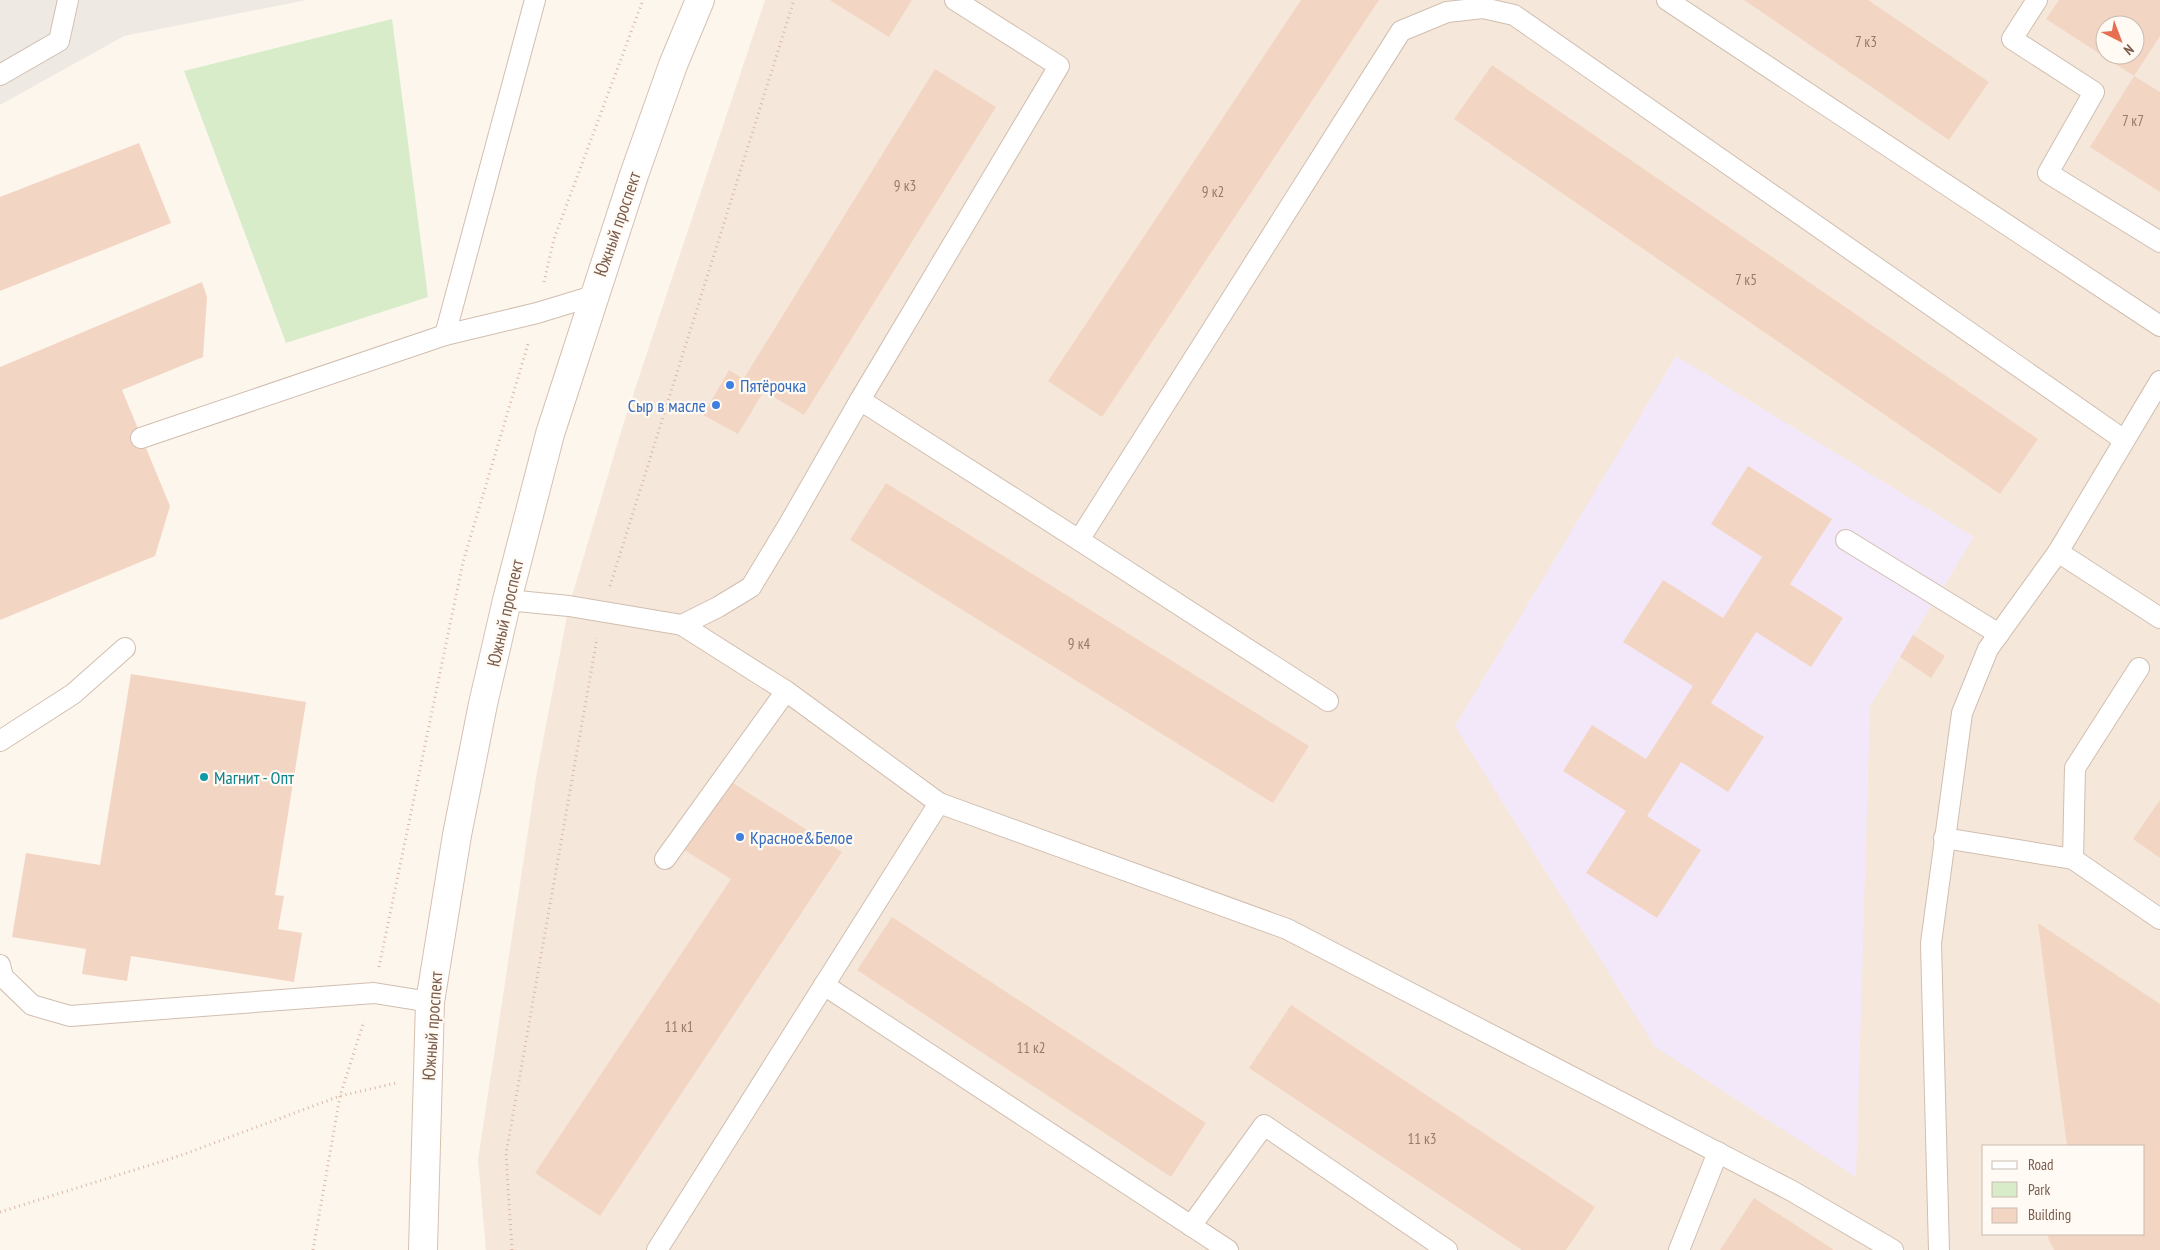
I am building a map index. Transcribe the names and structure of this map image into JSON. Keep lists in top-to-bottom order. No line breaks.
{"streets":{"main road":["Южный проспект"]},"places":["Пятёрочка","Сыр в масле","Магнит - Опт","Красное&Белое"],"house_numbers":["7 к3","7 к7","9 к3","9 к2","7 к5","9 к4","11 к1","11 к2","11 к3"],"legend":["Road","Park","Building"],"north":"bottom right"}
